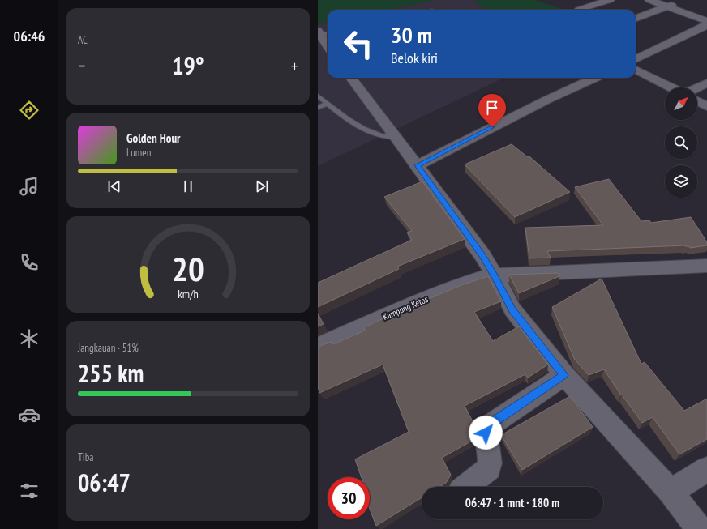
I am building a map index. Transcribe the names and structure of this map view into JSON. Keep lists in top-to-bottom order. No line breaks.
{"streets":{"street":["Kampung Ketos"]},"north":"top right","page":{"tabs":"06:46","tile":["AC",["Jangkauan · 51%","255 km"],["Tiba","06:47"]],"turn":["30 m","Belok kiri"],"heat":["−","19°","+"],"song":["Golden Hour","Lumen"],"limit":"30","trip":"06:47 · 1 mnt · 180 m","gauge":["20","km/h"]}}
